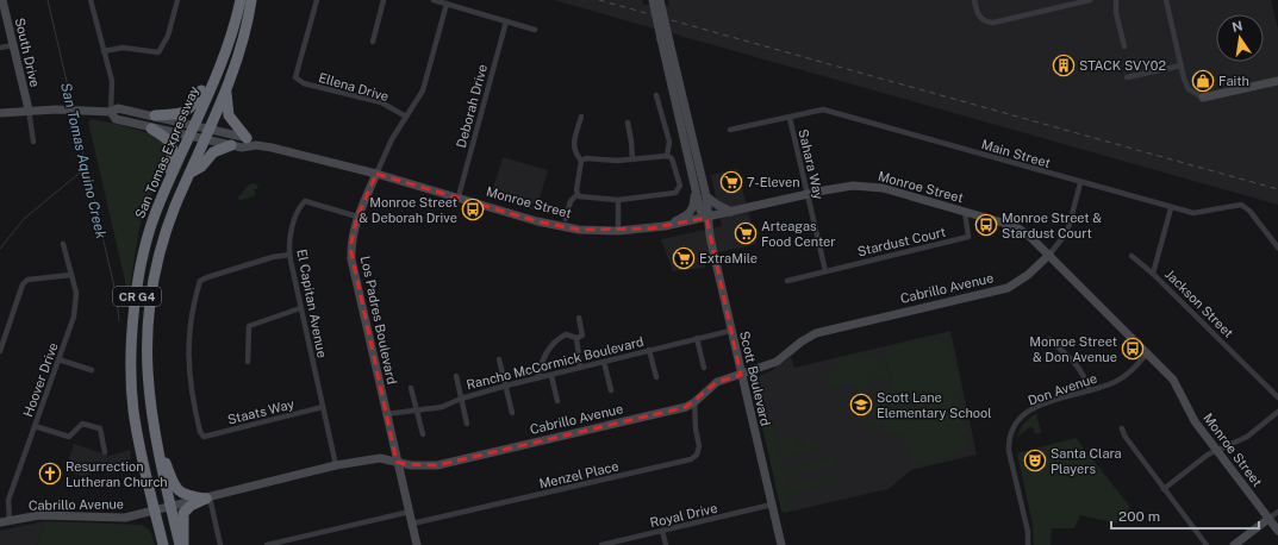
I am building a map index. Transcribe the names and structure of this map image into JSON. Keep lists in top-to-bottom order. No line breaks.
{"streets":{"highway":["San Tomas Expressway","CR G4"],"main road":["South Drive","Monroe Street","Cabrillo Avenue","Los Padres Boulevard","Scott Boulevard"],"street":["Ellena Drive","Deborah Drive","Main Street","Sahara Way","Stardust Court","El Capitan Avenue","Jackson Street","Rancho McCormick Boulevard","Hoover Drive","Don Avenue","Staats Way","Menzel Place","Royal Drive"]},"crossings":[["South Drive","Monroe Street"],["Ellena Drive","Los Padres Boulevard"],["Deborah Drive","Monroe Street"],["San Tomas Expressway","Monroe Street"],["San Tomas Expressway","Cabrillo Avenue"],["Main Street","Sahara Way"],["Main Street","Cabrillo Avenue"],["Main Street","Jackson Street"],["Sahara Way","Monroe Street"],["Sahara Way","Stardust Court"],["Monroe Street","Stardust Court"],["Monroe Street","Cabrillo Avenue"],["Monroe Street","CR G4"],["Monroe Street","Los Padres Boulevard"],["Monroe Street","Scott Boulevard"],["Monroe Street","Don Avenue"],["Cabrillo Avenue","CR G4"],["Cabrillo Avenue","El Capitan Avenue"],["Cabrillo Avenue","Los Padres Boulevard"],["Cabrillo Avenue","Scott Boulevard"],["Cabrillo Avenue","Hoover Drive"],["Cabrillo Avenue","Menzel Place"],["El Capitan Avenue","Los Padres Boulevard"],["El Capitan Avenue","Staats Way"],["Los Padres Boulevard","Rancho McCormick Boulevard"],["Los Padres Boulevard","Menzel Place"],["Rancho McCormick Boulevard","Scott Boulevard"],["Scott Boulevard","Royal Drive"]],"water":["San Tomas Aquino Creek"],"places":{"building":["STACK SVY02"],"shop":["Faith"],"supermarket":["7-Eleven","Arteagas Food Center","ExtraMile"],"bus stop":["Monroe Street & Deborah Drive","Monroe Street & Stardust Court","Monroe Street & Don Avenue"],"school or university":["Scott Lane Elementary School"],"theatre":["Santa Clara Players"],"church":["Resurrection Lutheran Church"]},"scale_bar":"200 m","north":"top"}
